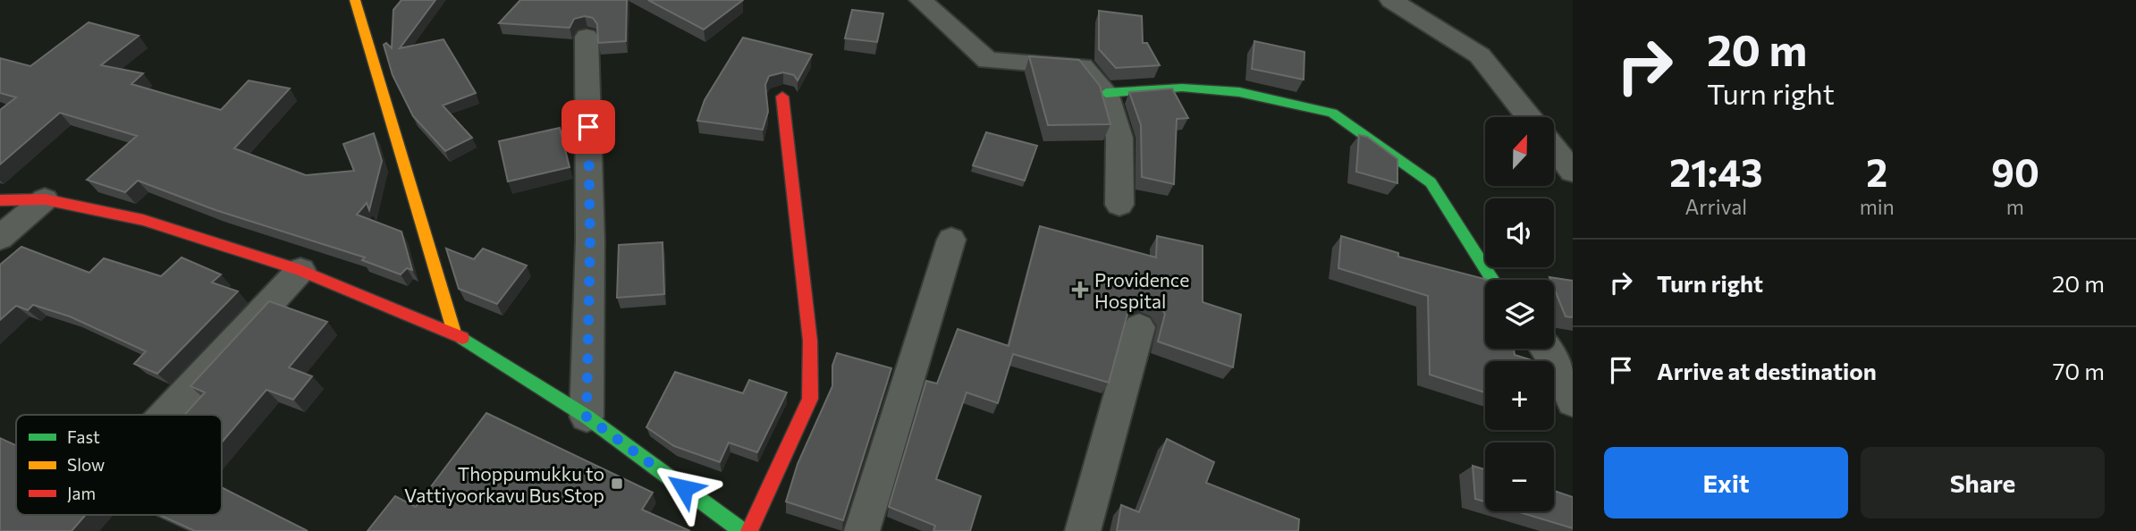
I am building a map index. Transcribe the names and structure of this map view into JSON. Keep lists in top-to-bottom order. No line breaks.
{"places":{"health":["Providence Hospital"],"transit":["Thoppumukku to Vattiyoorkavu Bus Stop"]},"legend":["Fast","Slow","Jam"],"north":"top","page":{"turn":["20 m","Turn right"],"map_buttons":["+","−"],"eta":["21:43","Arrival","2","min","90","m"],"list":[{"name":"Turn right","value":"20 m"},{"name":"Arrive at destination","value":"70 m"}],"buttons":["Exit","Share"]}}
